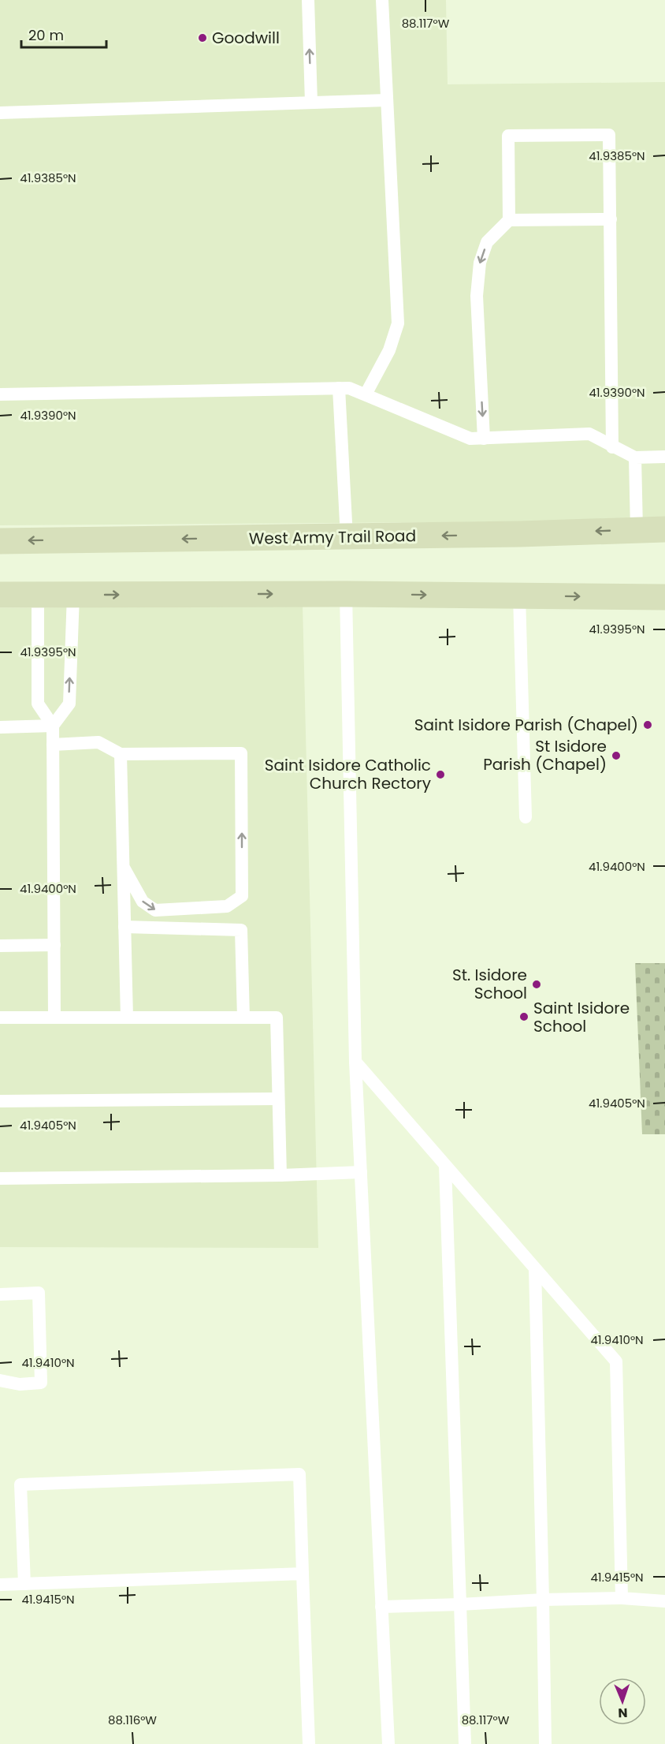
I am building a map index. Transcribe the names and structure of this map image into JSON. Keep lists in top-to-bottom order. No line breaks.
{"streets":{"main road":["West Army Trail Road"]},"places":["Goodwill","Saint Isidore Parish (Chapel)","St Isidore Parish (Chapel)","Saint Isidore Catholic Church Rectory","St. Isidore School","Saint Isidore School"],"scale_bar":"20 m","north":"bottom","coordinates":["88.117°W","41.9385°N","41.9390°N","41.9395°N","41.9400°N","41.9405°N","41.9410°N","41.9415°N","88.116°W"]}
